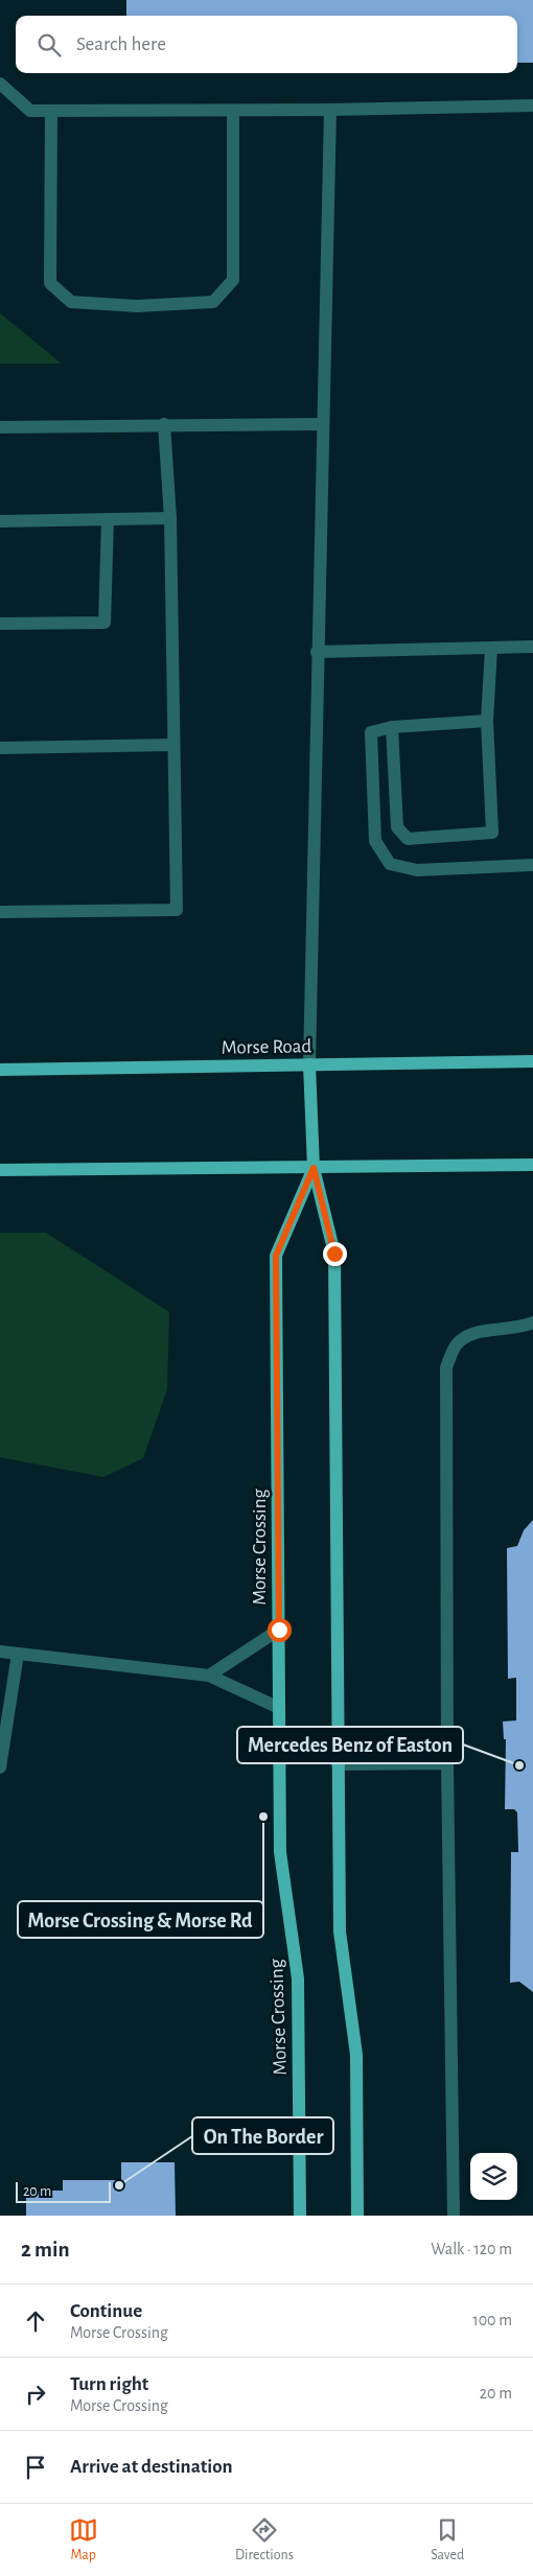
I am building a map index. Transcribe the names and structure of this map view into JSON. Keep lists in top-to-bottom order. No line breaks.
{"streets":{"main road":["Morse Road","Morse Crossing"]},"crossings":[["Morse Road","Morse Crossing"]],"places":["Mercedes Benz of Easton","Morse Crossing & Morse Rd","On The Border"],"scale_bar":"20 m","page":{"search":"Search here","scale":"20 m","heading":["2 min","Walk · 120 m"],"list":[["Continue","Morse Crossing","100 m"],["Turn right","Morse Crossing","20 m"],"Arrive at destination"],"nav":["Map","Directions","Saved"]}}
